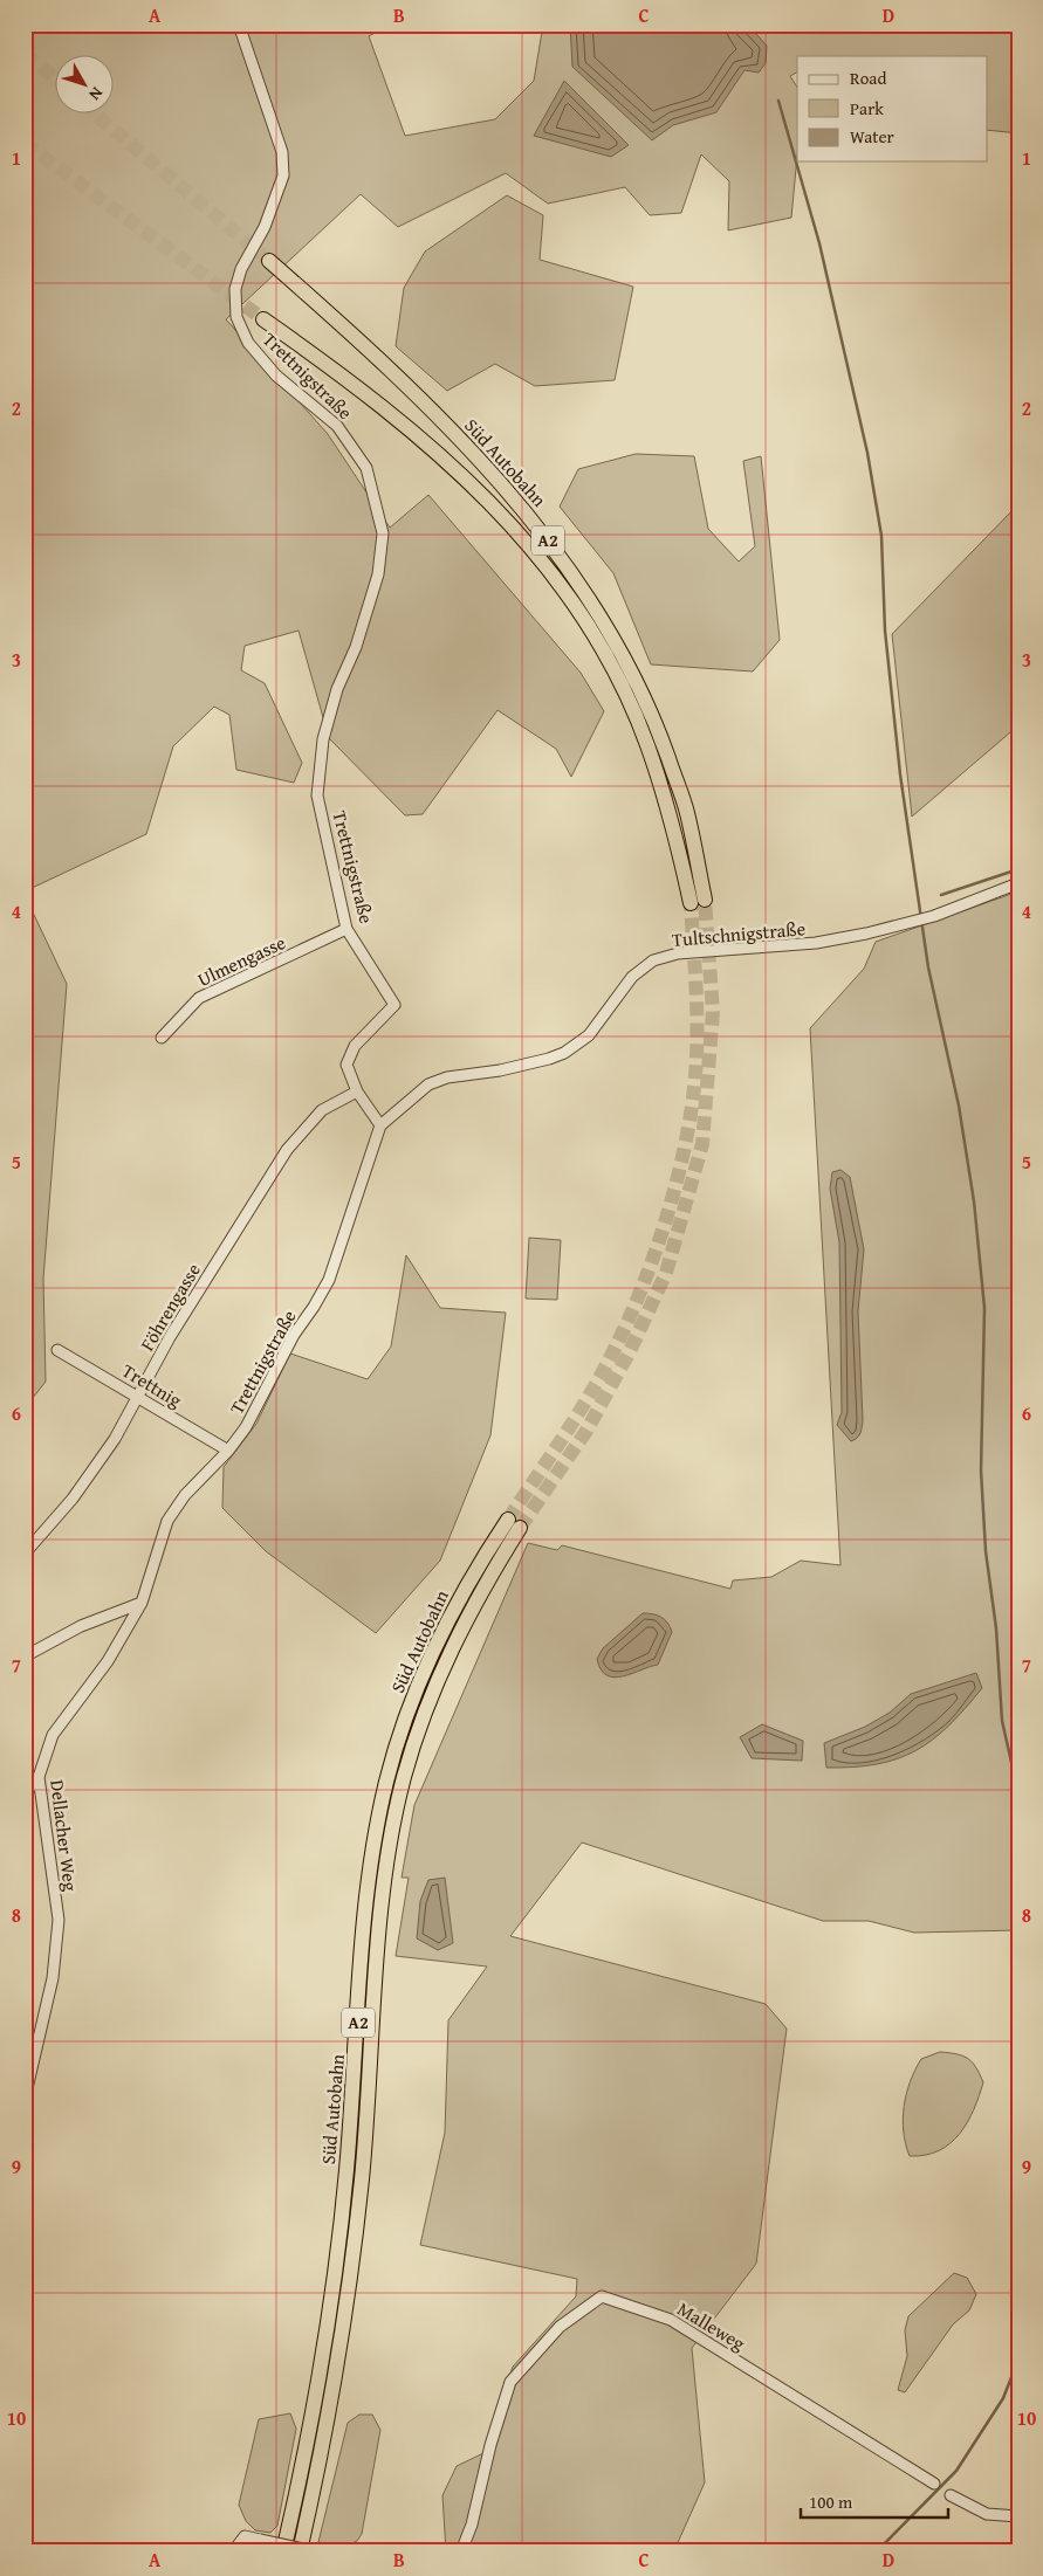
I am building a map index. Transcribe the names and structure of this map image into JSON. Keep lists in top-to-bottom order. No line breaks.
{"streets":{"highway":["Süd Autobahn","A2"],"street":["Trettnigstraße","Tultschnigstraße","Ulmengasse","Föhrengasse","Trettnig","Dellacher Weg","Malleweg"]},"crossings":[["Trettnigstraße","Tultschnigstraße"],["Trettnigstraße","Ulmengasse"],["Trettnigstraße","Föhrengasse"],["Trettnigstraße","Trettnig"],["Trettnigstraße","Dellacher Weg"],["Föhrengasse","Trettnig"]],"legend":["Road","Park","Water"],"scale_bar":"100 m","north":"bottom right","grid":{"columns":["A","B","C","D"],"rows":["1","2","3","4","5","6","7","8","9","10"]}}
